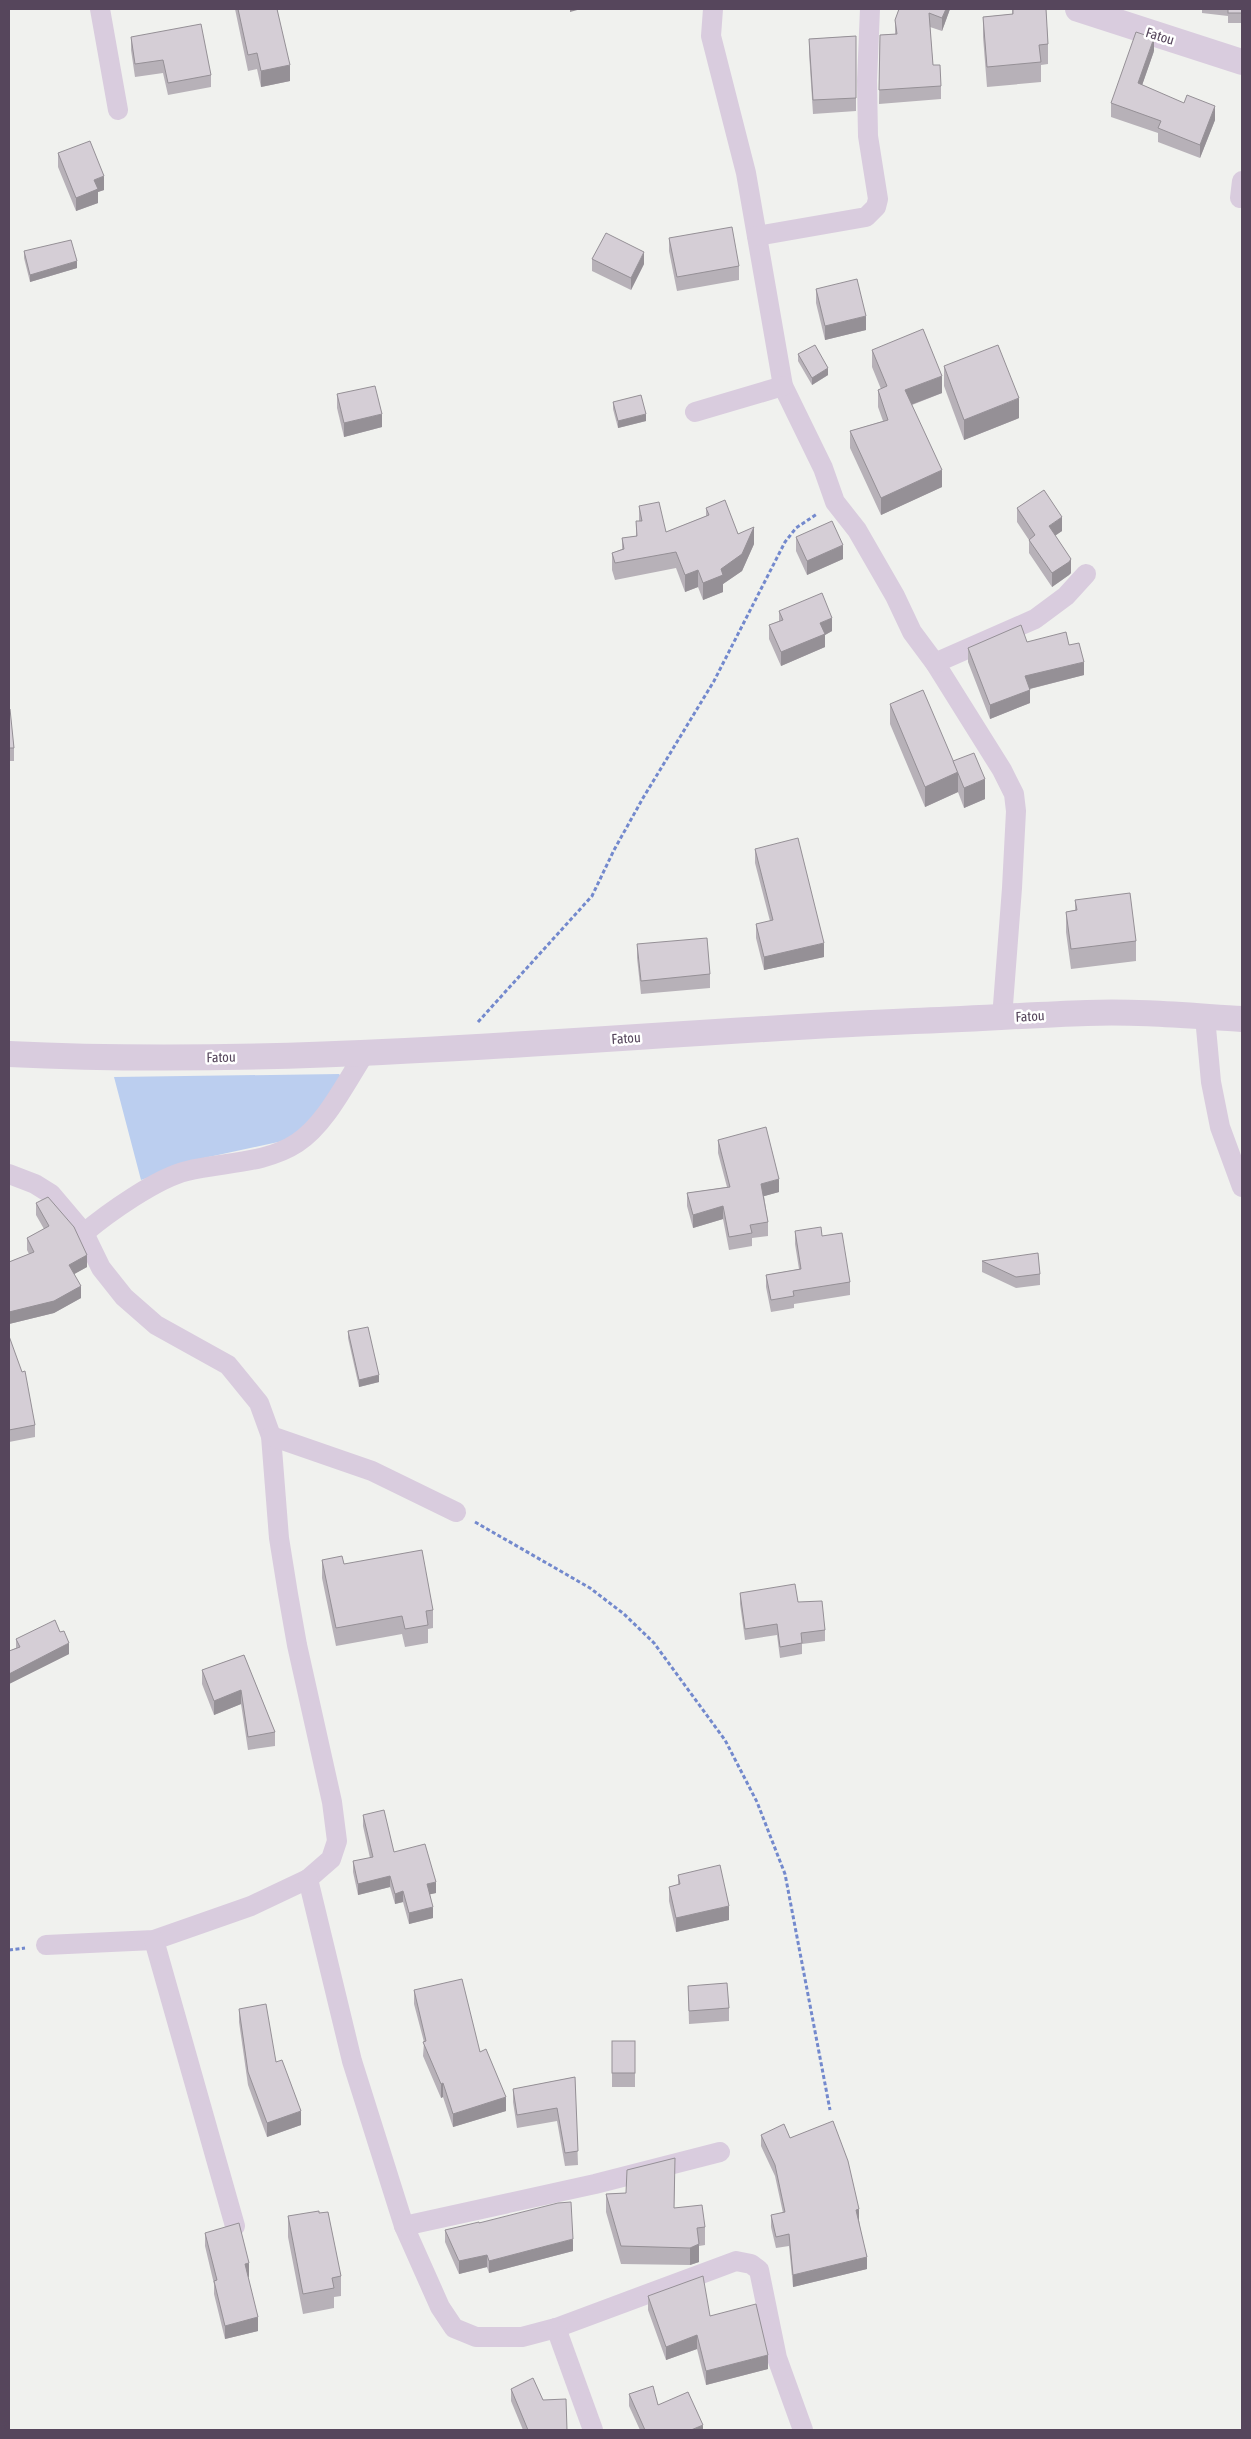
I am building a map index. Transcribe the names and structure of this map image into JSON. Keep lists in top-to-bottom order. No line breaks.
{"streets":{"street":["Fatou"]}}
